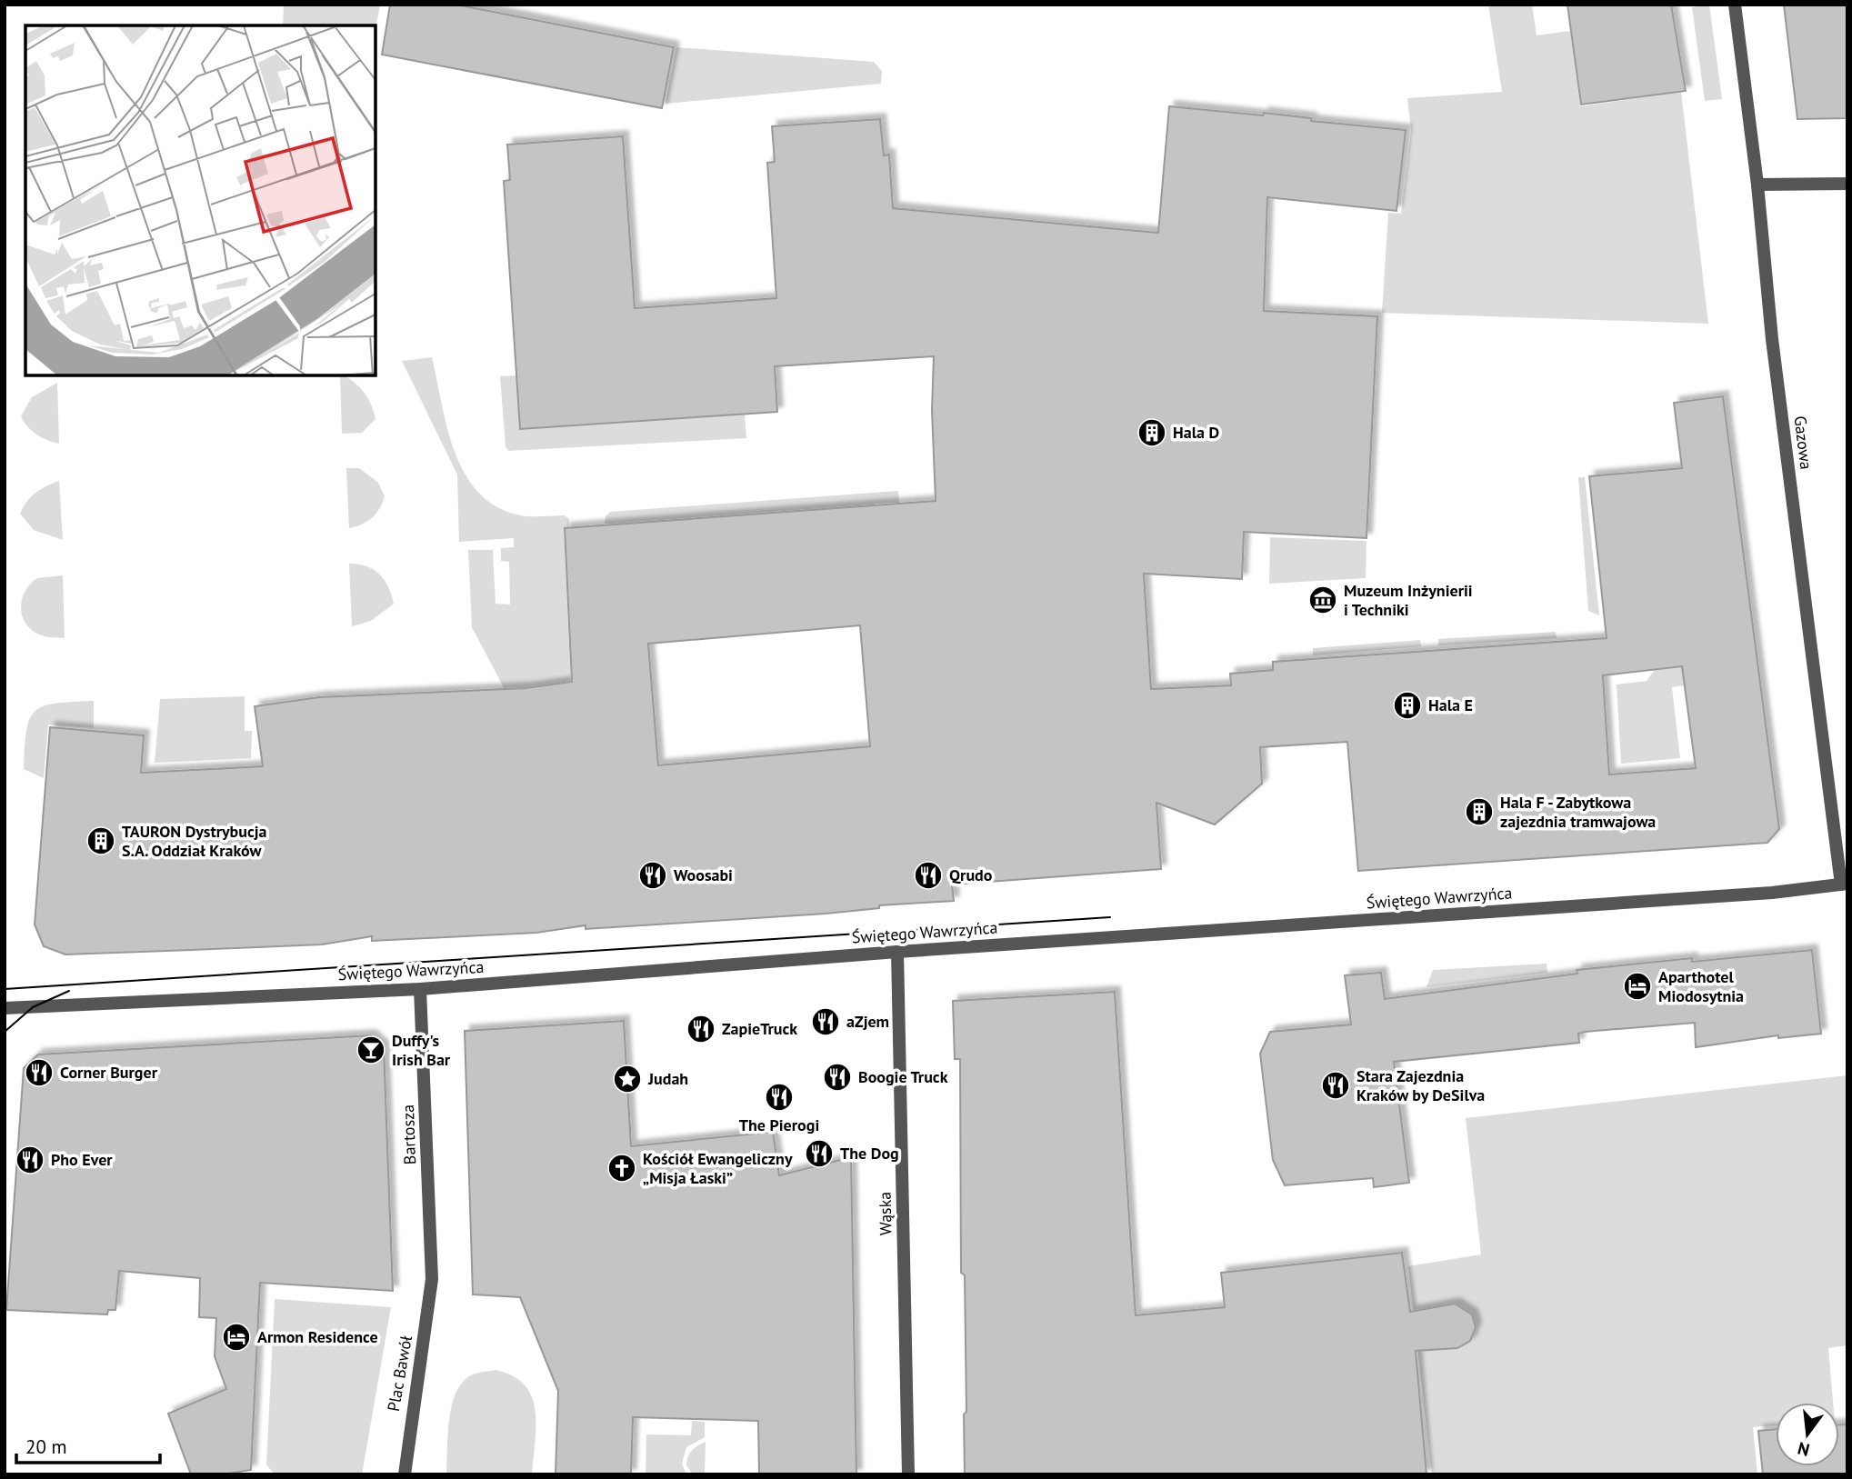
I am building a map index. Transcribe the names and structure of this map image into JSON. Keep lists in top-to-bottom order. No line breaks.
{"streets":{"street":["Gazowa","Świętego Wawrzyńca","Bartosza","Wąska","Plac Bawół"]},"crossings":[["Gazowa","Świętego Wawrzyńca"],["Świętego Wawrzyńca","Bartosza"],["Świętego Wawrzyńca","Wąska"],["Bartosza","Plac Bawół"]],"places":{"building":["Hala D","Hala E","Hala F - Zabytkowa zajezdnia tramwajowa","TAURON Dystrybucja S.A. Oddział Kraków"],"museum":["Muzeum Inżynierii i Techniki"],"restaurant":["Woosabi","Qrudo","aZjem","ZapieTruck","Corner Burger","Boogie Truck","Stara Zajezdnia Kraków by DeSilva","The Pierogi","The Dog","Pho Ever"],"hotel":["Aparthotel Miodosytnia","Armon Residence"],"bar":["Duffy's Irish Bar"],"place":["Judah"],"church":["Kościół Ewangeliczny „Misja Łaski”"]},"scale_bar":"20 m","north":"bottom"}
